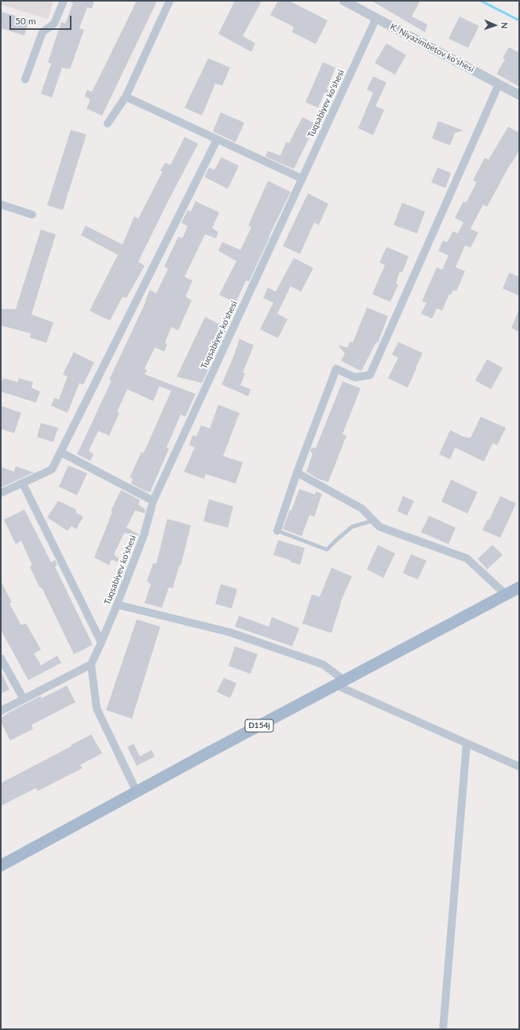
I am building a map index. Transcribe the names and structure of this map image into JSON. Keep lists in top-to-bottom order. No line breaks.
{"streets":{"main road":["D154j"],"street":["K. Niyazimbetov ko'shesi","Tuqsabiyev ko'shesi"]},"crossings":[["K. Niyazimbetov ko'shesi","Tuqsabiyev ko'shesi"]],"scale_bar":"50 m","north":"right"}
